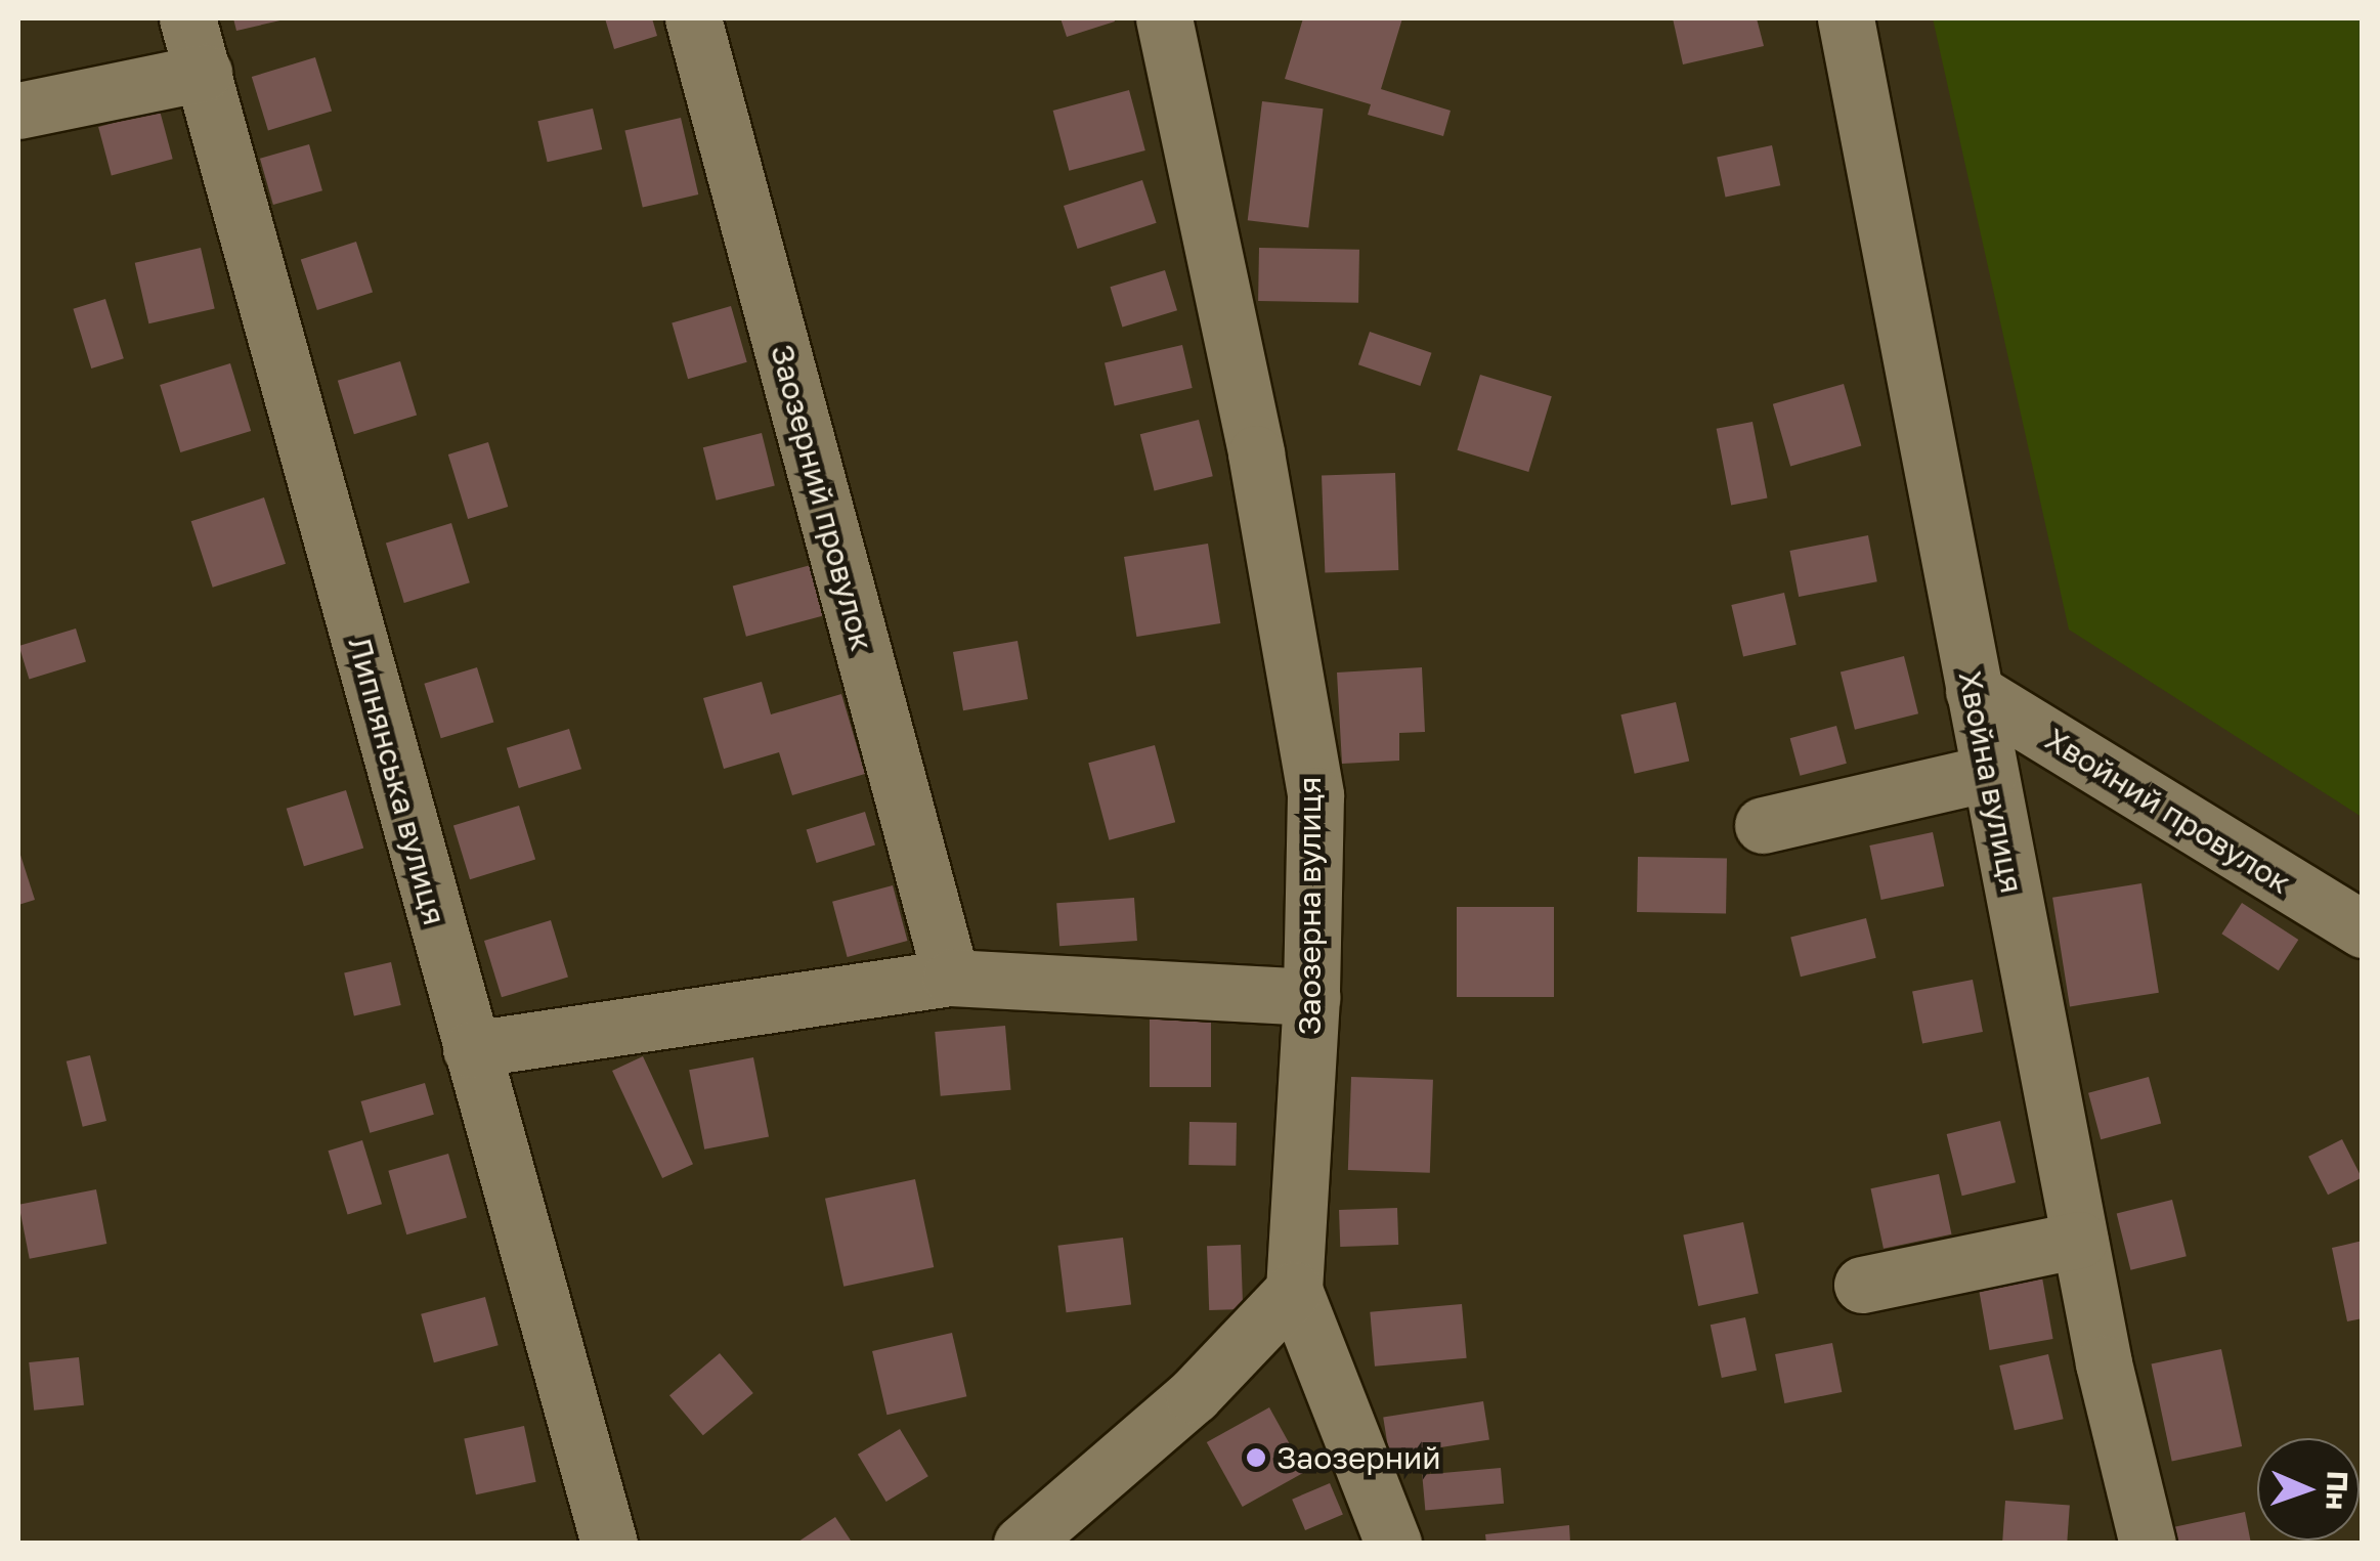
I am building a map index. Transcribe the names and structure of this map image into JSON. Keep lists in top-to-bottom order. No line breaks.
{"streets":{"street":["Заозерний провулок","Липнянська вулиця","Хвойна вулиця","Хвойний провулок","Заозерна вулиця"]},"crossings":[["Хвойна вулиця","Хвойний провулок"]],"places":["Заозерний"],"north":"right"}
